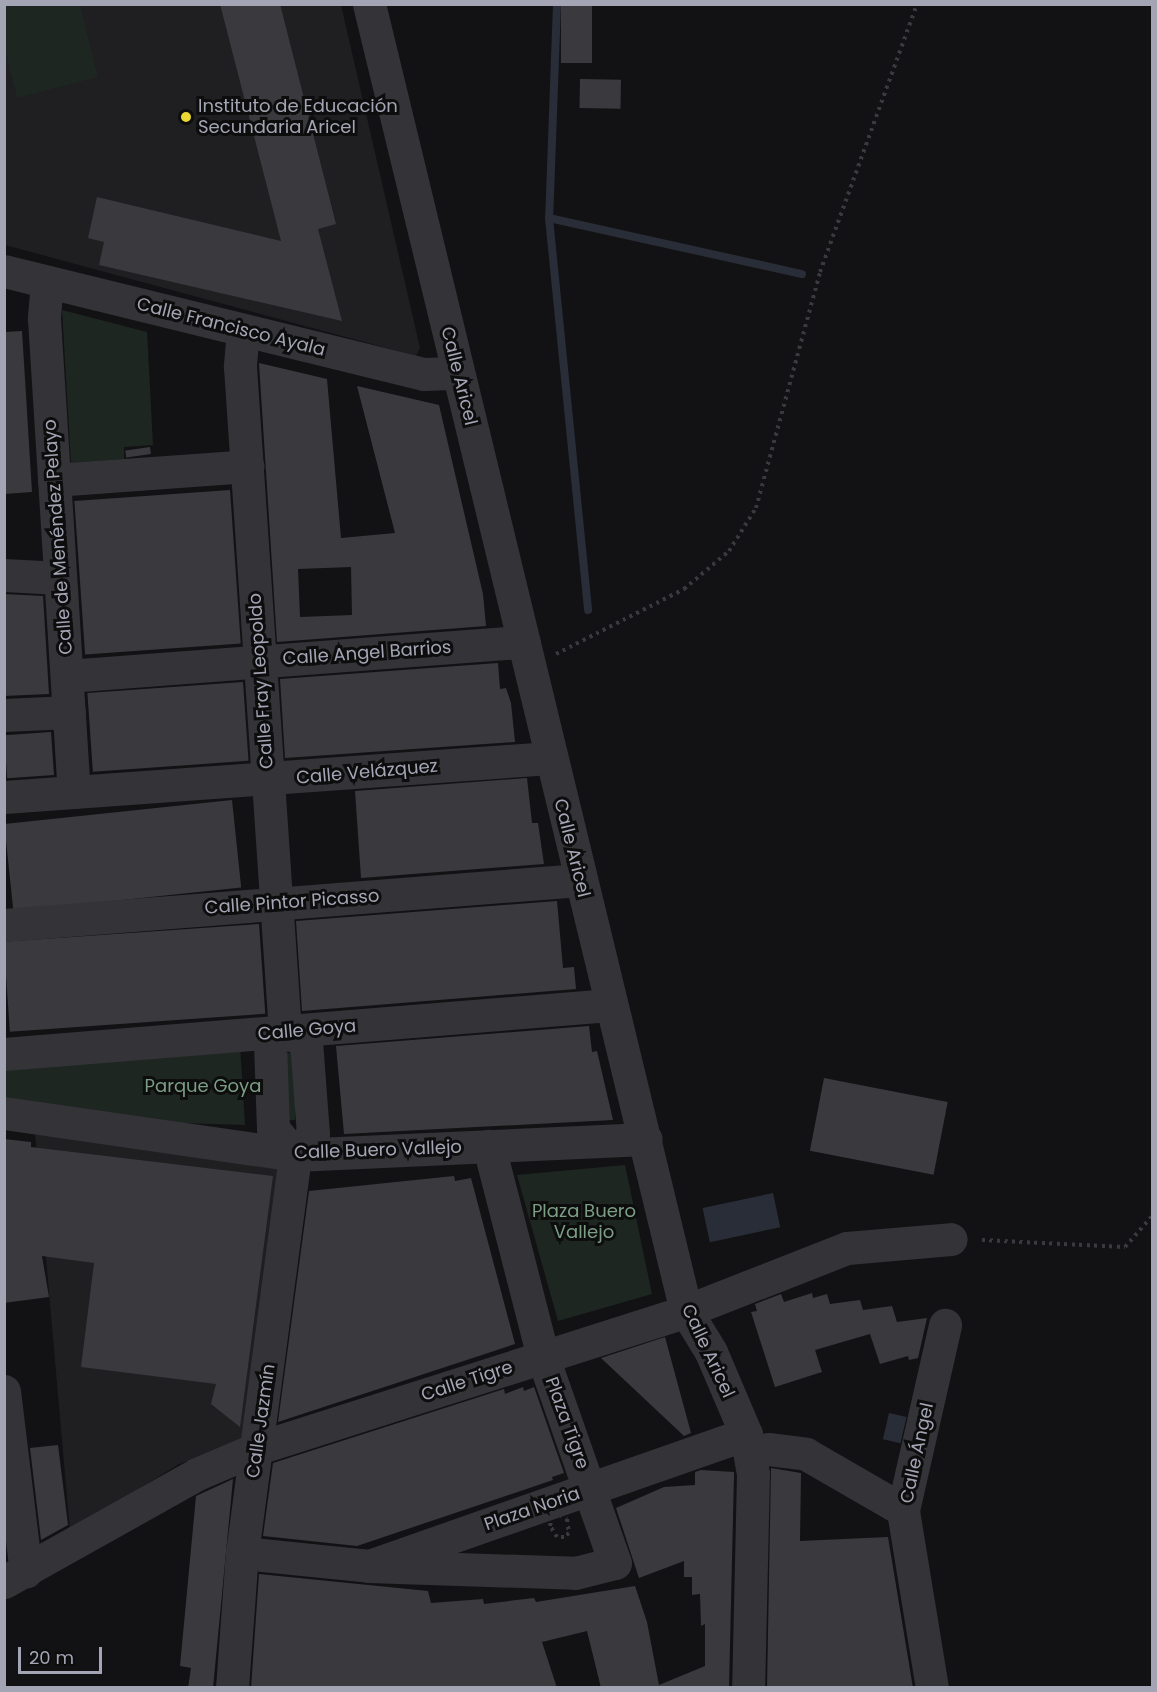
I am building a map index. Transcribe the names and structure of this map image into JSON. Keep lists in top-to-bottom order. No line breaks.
{"streets":{"street":["Calle Francisco Ayala","Calle Aricel","Calle de Menéndez Pelayo","Calle Angel Barrios","Calle Fray Leopoldo","Calle Velázquez","Calle Pintor Picasso","Calle Goya","Calle Buero Vallejo","Calle Tigre","Calle Jazmín","Plaza Tigre","Calle Ángel","Plaza Noria"]},"crossings":[["Calle Francisco Ayala","Calle Aricel"],["Calle Francisco Ayala","Calle de Menéndez Pelayo"],["Calle Francisco Ayala","Calle Fray Leopoldo"],["Calle Aricel","Calle Angel Barrios"],["Calle Aricel","Calle Velázquez"],["Calle Aricel","Calle Pintor Picasso"],["Calle Aricel","Calle Goya"],["Calle Aricel","Calle Buero Vallejo"],["Calle Aricel","Calle Tigre"],["Calle de Menéndez Pelayo","Calle Angel Barrios"],["Calle de Menéndez Pelayo","Calle Velázquez"],["Calle Angel Barrios","Calle Fray Leopoldo"],["Calle Fray Leopoldo","Calle Velázquez"],["Calle Fray Leopoldo","Calle Pintor Picasso"],["Calle Fray Leopoldo","Calle Goya"],["Calle Buero Vallejo","Calle Jazmín"],["Calle Tigre","Calle Jazmín"],["Calle Tigre","Plaza Tigre"],["Calle Jazmín","Plaza Noria"],["Plaza Tigre","Plaza Noria"]],"parks":["Parque Goya","Plaza Buero Vallejo"],"places":["Instituto de Educación Secundaria Aricel"],"scale_bar":"20 m"}
